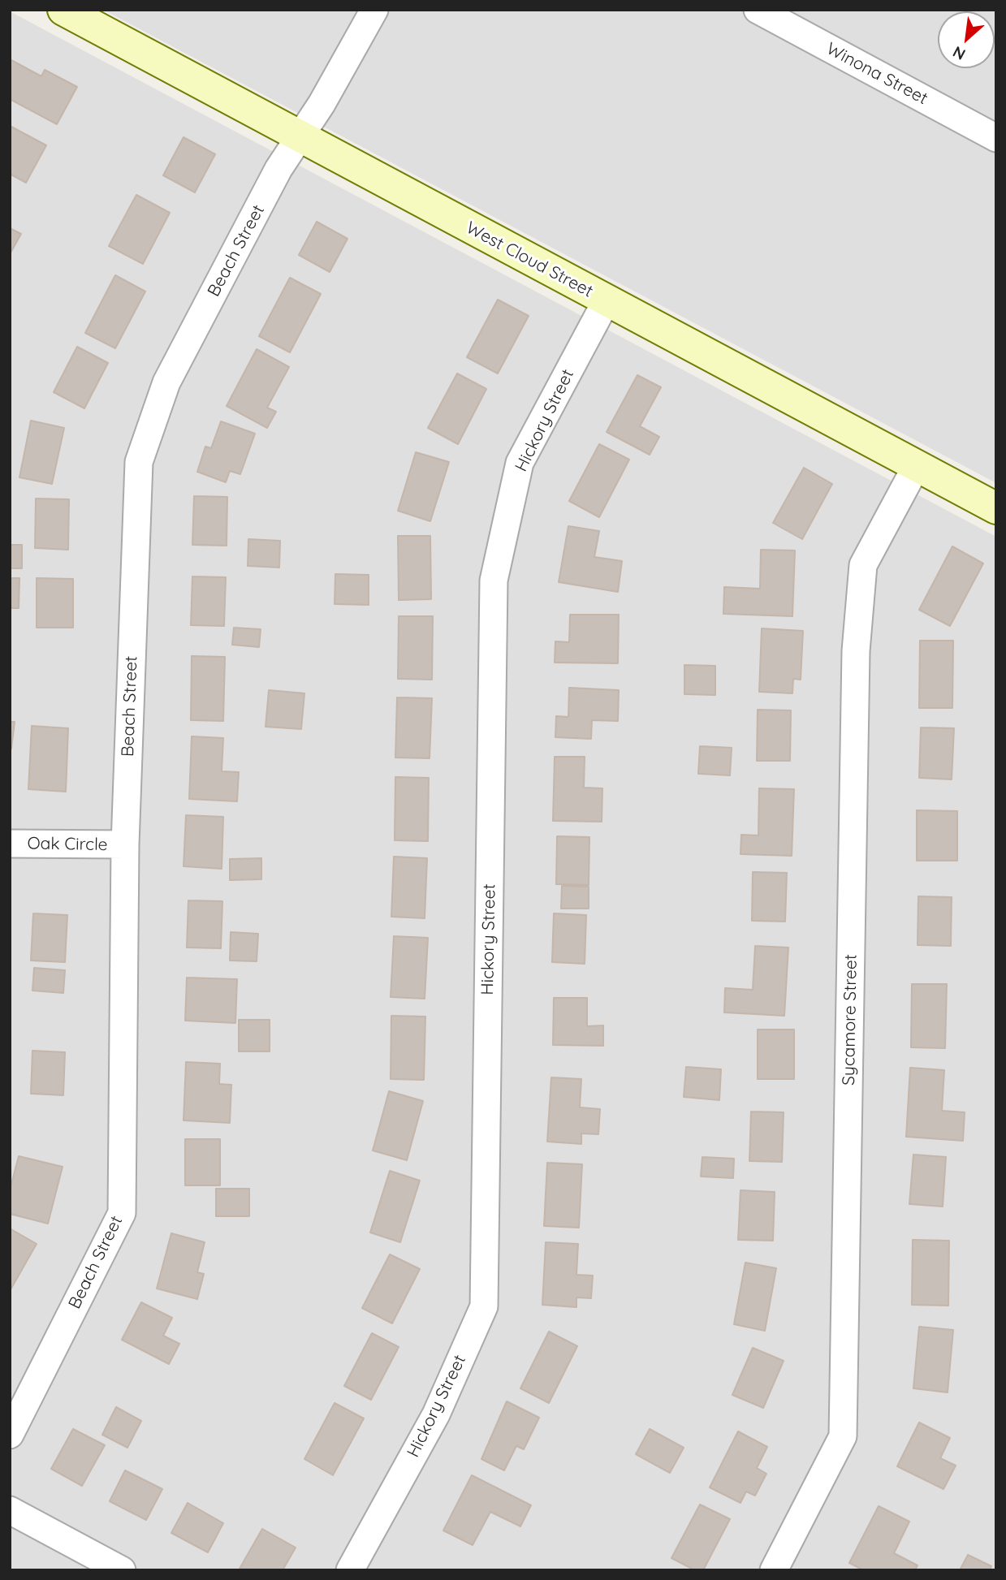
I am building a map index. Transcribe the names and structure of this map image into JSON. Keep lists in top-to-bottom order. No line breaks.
{"streets":{"main road":["West Cloud Street"],"street":["Winona Street","Beach Street","Hickory Street","Oak Circle","Sycamore Street"]},"crossings":[["Beach Street","West Cloud Street"],["Beach Street","Oak Circle"],["West Cloud Street","Hickory Street"],["West Cloud Street","Sycamore Street"]],"north":"bottom left"}
